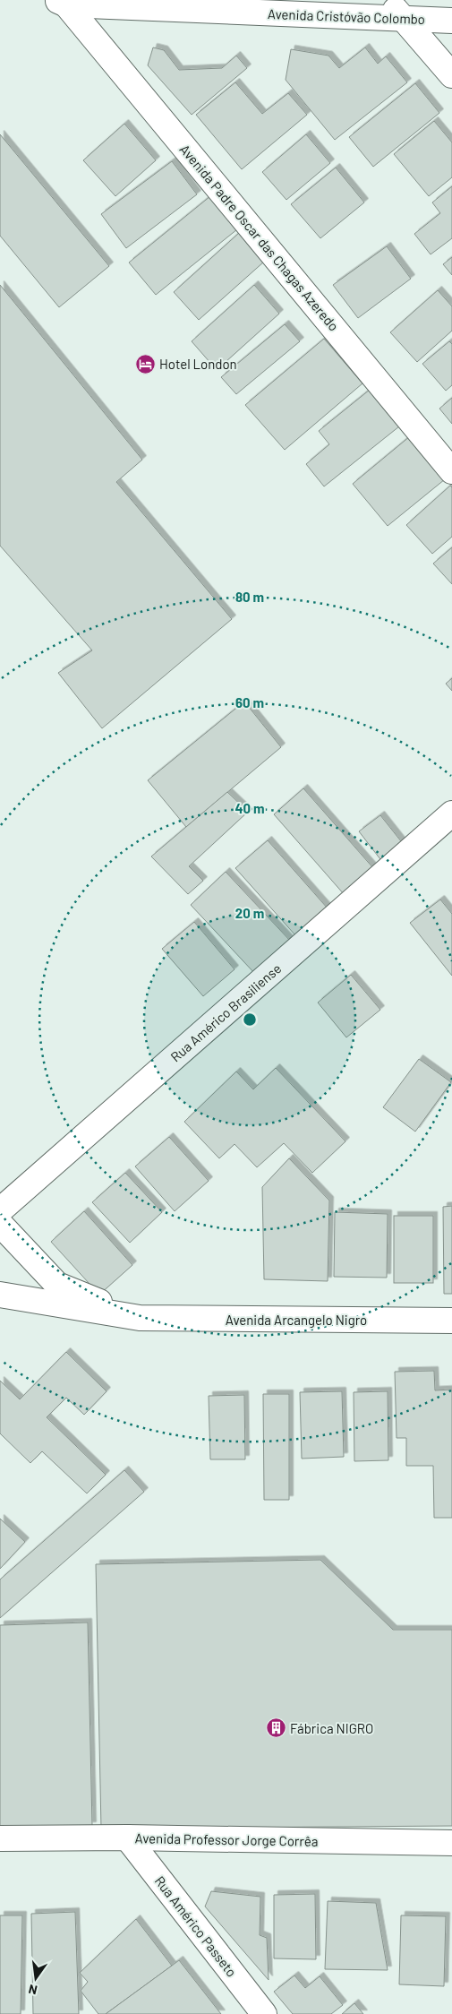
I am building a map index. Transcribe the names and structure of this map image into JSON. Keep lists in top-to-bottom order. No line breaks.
{"streets":{"street":["Avenida Cristóvão Colombo","Avenida Padre Oscar das Chagas Azeredo","Rua Américo Brasiliense","Avenida Arcangelo Nigro","Avenida Professor Jorge Corrêa","Rua Américo Passeto"]},"crossings":[["Avenida Cristóvão Colombo","Avenida Padre Oscar das Chagas Azeredo"],["Avenida Professor Jorge Corrêa","Rua Américo Passeto"]],"places":{"hotel":["Hotel London"],"building":["Fábrica NIGRO"]},"north":"bottom","rings":["80 m","60 m","40 m","20 m"]}
